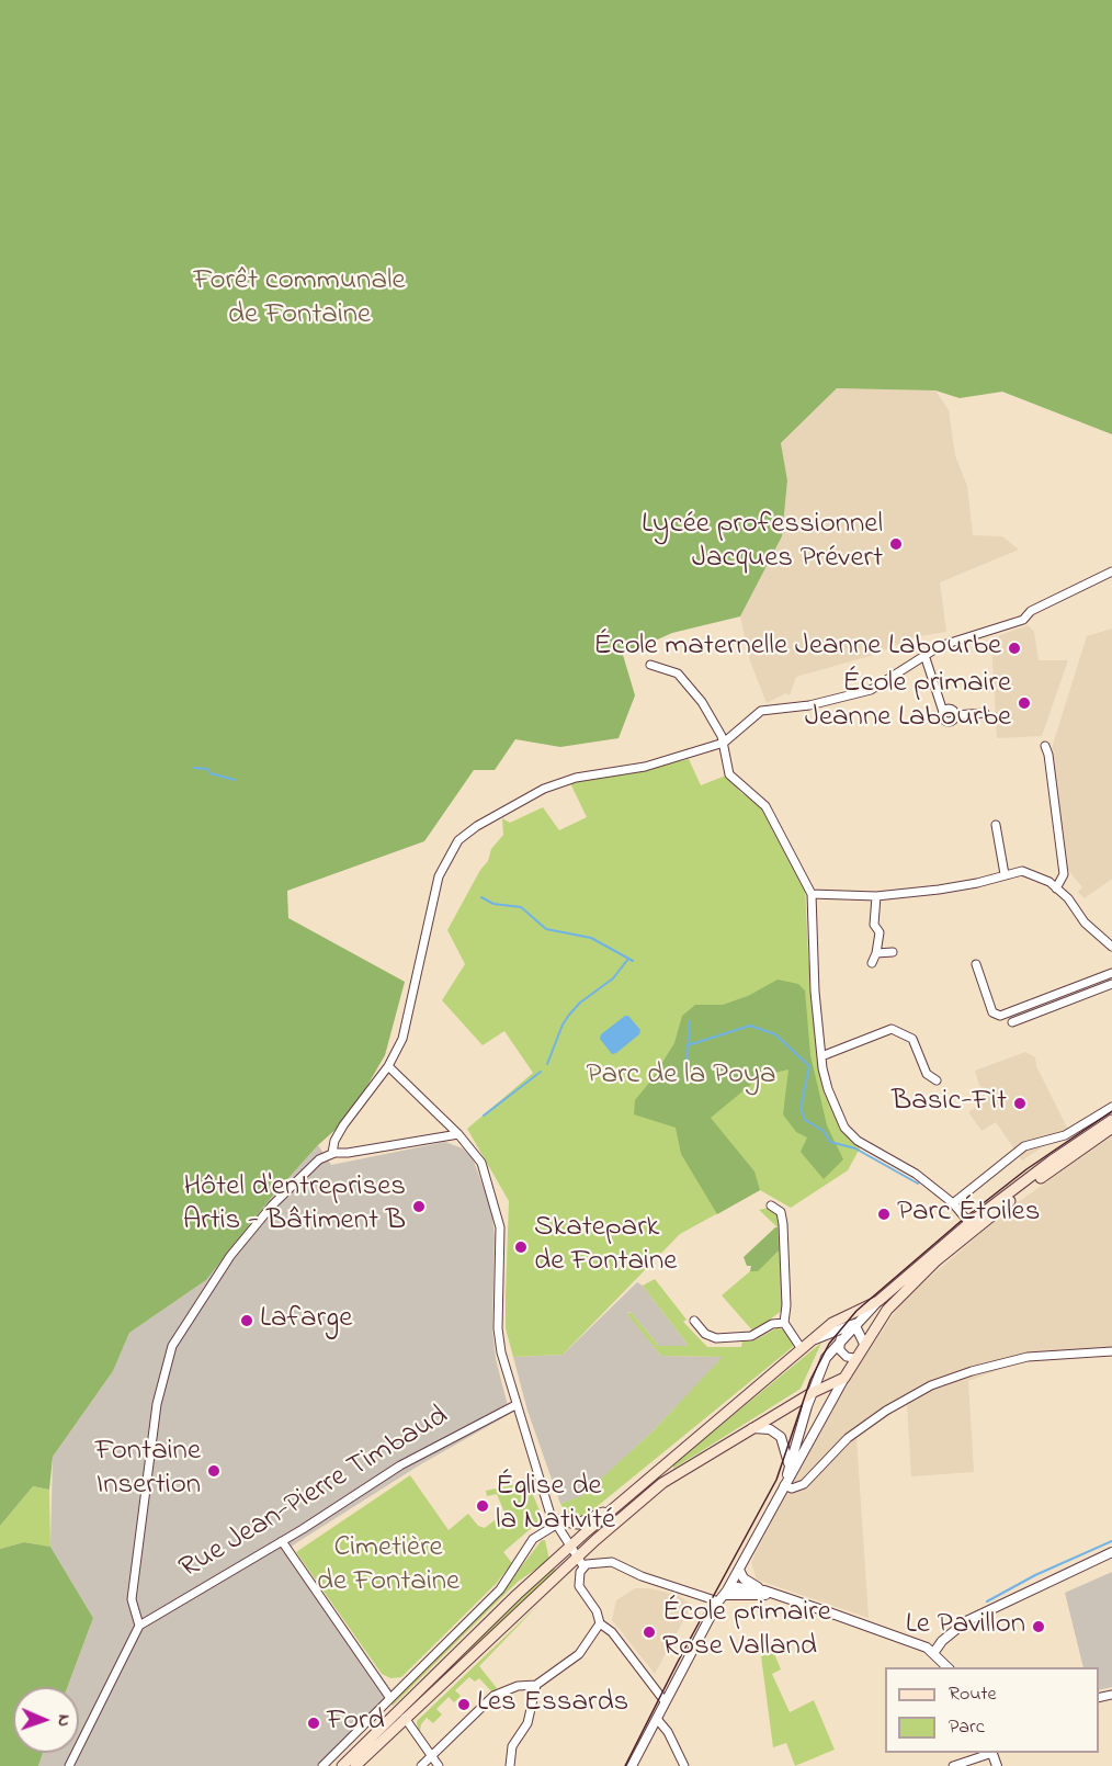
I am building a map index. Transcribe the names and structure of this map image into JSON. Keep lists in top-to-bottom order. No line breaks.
{"streets":{"street":["Rue Jean-Pierre Timbaud"]},"parks":["Forêt communale de Fontaine","Parc de la Poya","Cimetière de Fontaine"],"places":["Lycée professionnel Jacques Prévert","École maternelle Jeanne Labourbe","École primaire Jeanne Labourbe","Basic-Fit","Hôtel d'entreprises Artis - Bâtiment B","Parc Étoiles","Skatepark de Fontaine","Lafarge","Fontaine Insertion","Église de la Nativité","Le Pavillon","École primaire Rose Valland","Les Essards","Ford"],"legend":["Route","Parc"],"north":"right"}
